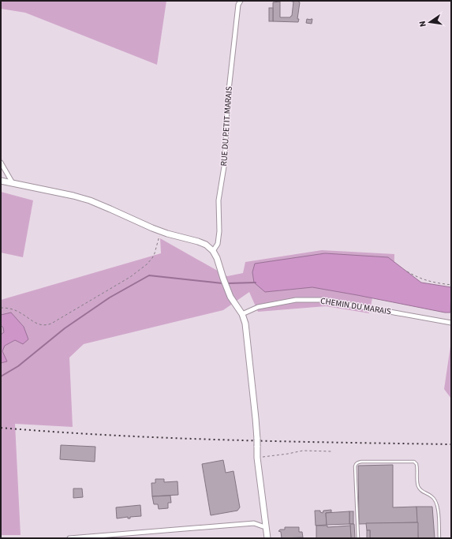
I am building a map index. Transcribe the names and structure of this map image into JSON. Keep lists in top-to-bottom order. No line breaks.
{"streets":{"street":["RUE DU PETIT MARAIS","CHEMIN DU MARAIS"]},"north":"left"}
